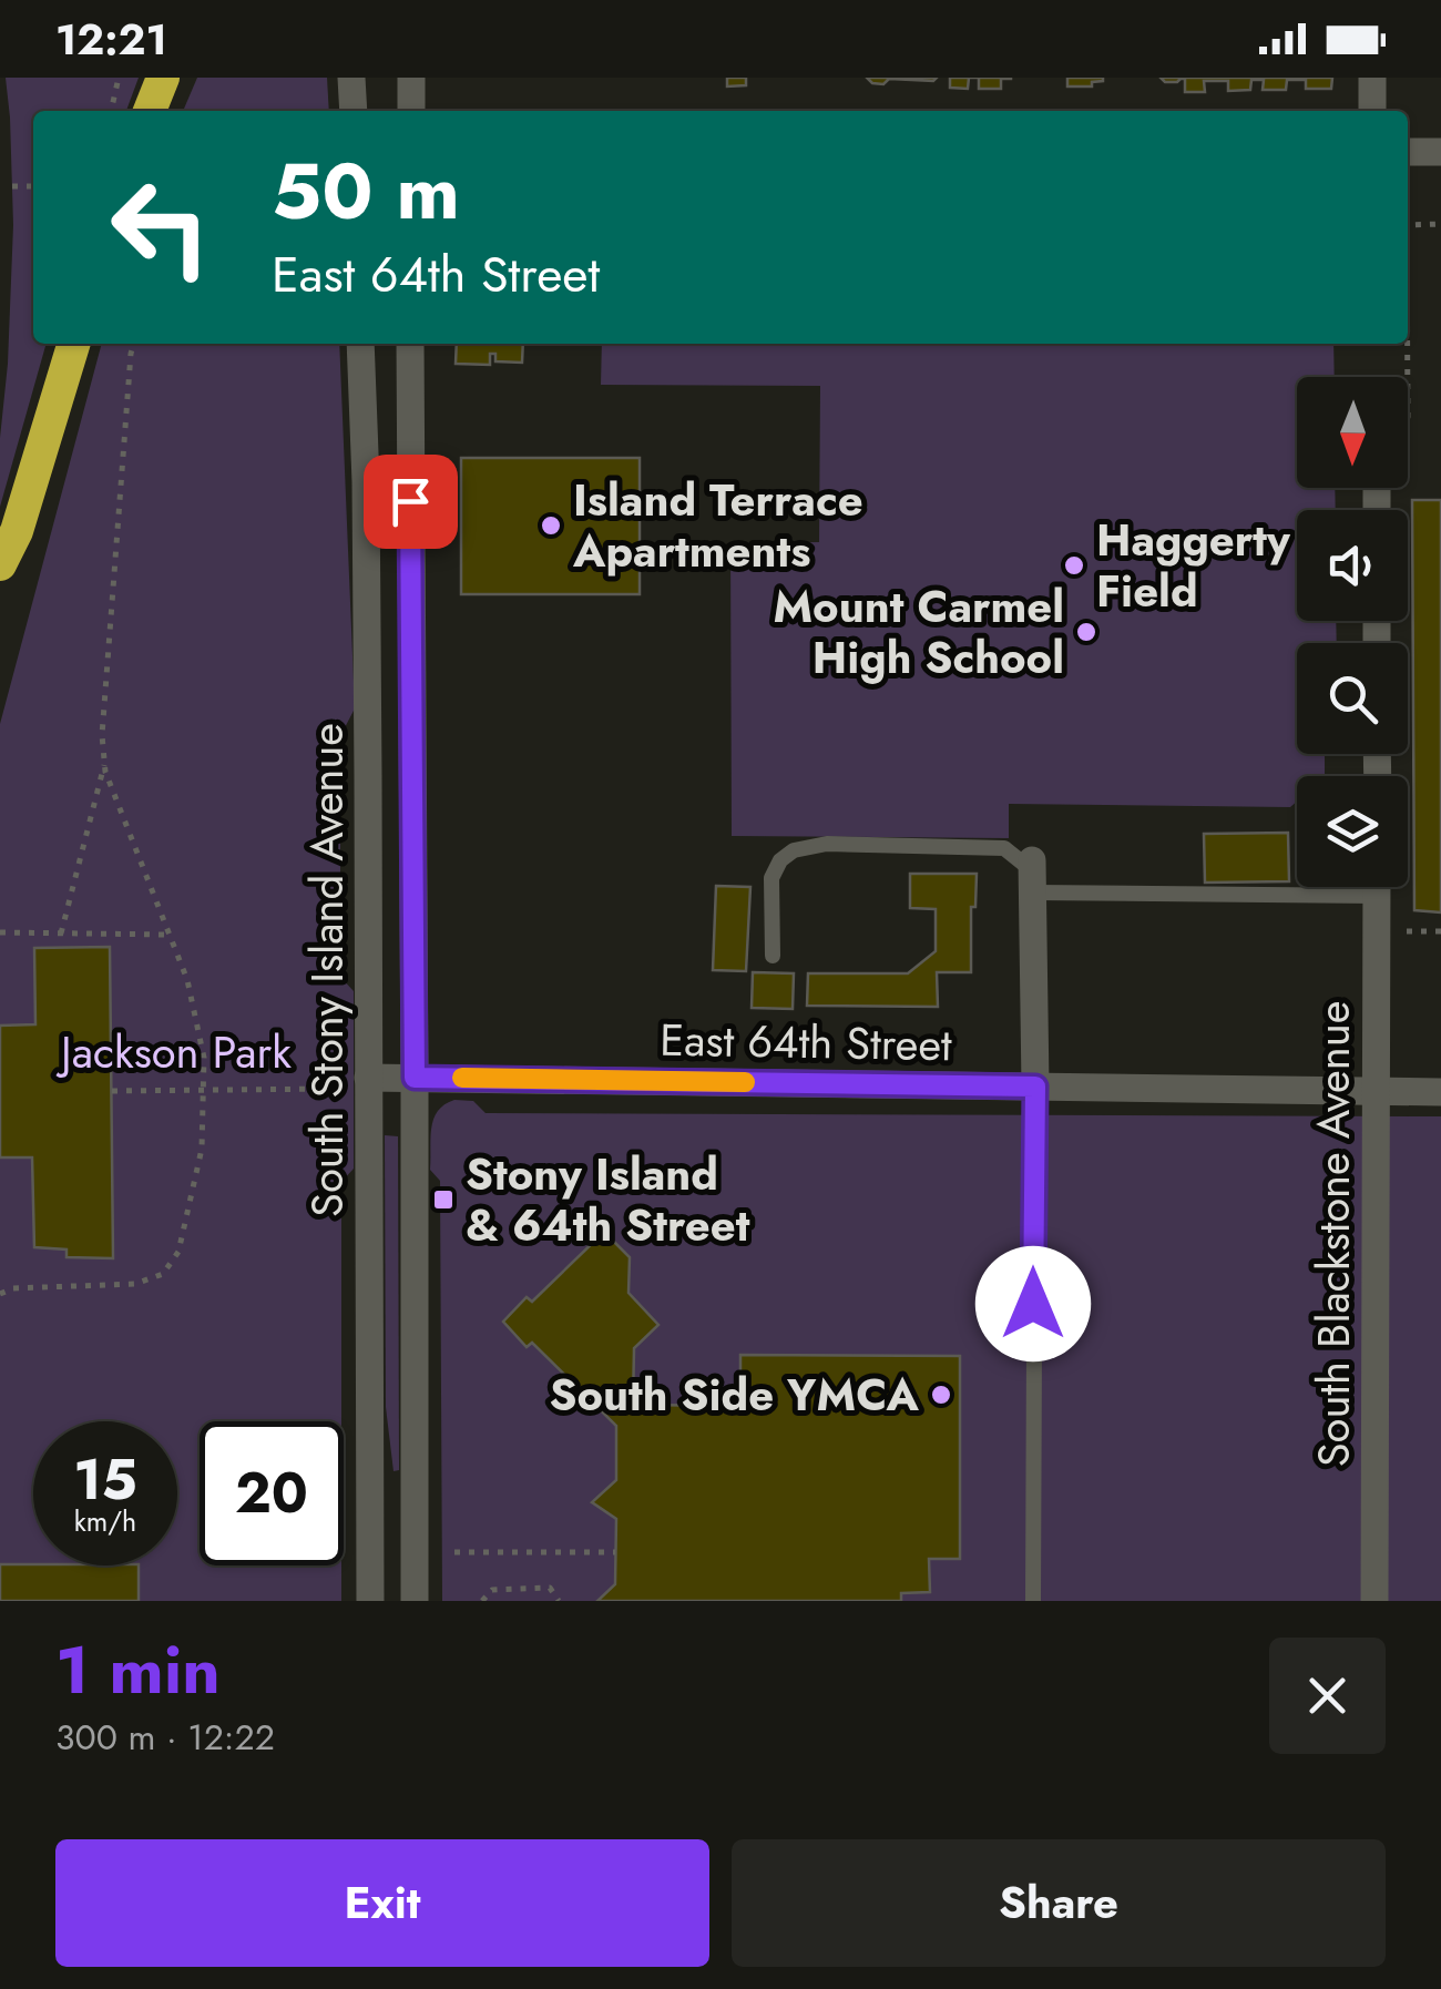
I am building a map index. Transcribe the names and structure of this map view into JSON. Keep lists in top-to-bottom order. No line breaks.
{"streets":{"main road":["South Stony Island Avenue","East 64th Street","South Blackstone Avenue"]},"crossings":[["South Stony Island Avenue","East 64th Street"],["East 64th Street","South Blackstone Avenue"]],"parks":["Jackson Park"],"places":{"other":["Island Terrace Apartments","Haggerty Field","Mount Carmel High School","South Side YMCA"],"transit":["Stony Island & 64th Street"]},"north":"bottom","page":{"status":"12:21","turn":["50 m","East 64th Street"],"speed":"15 km/h","limit":"20","heading":["1 min","300 m · 12:22"],"buttons":["Exit","Share"]}}
